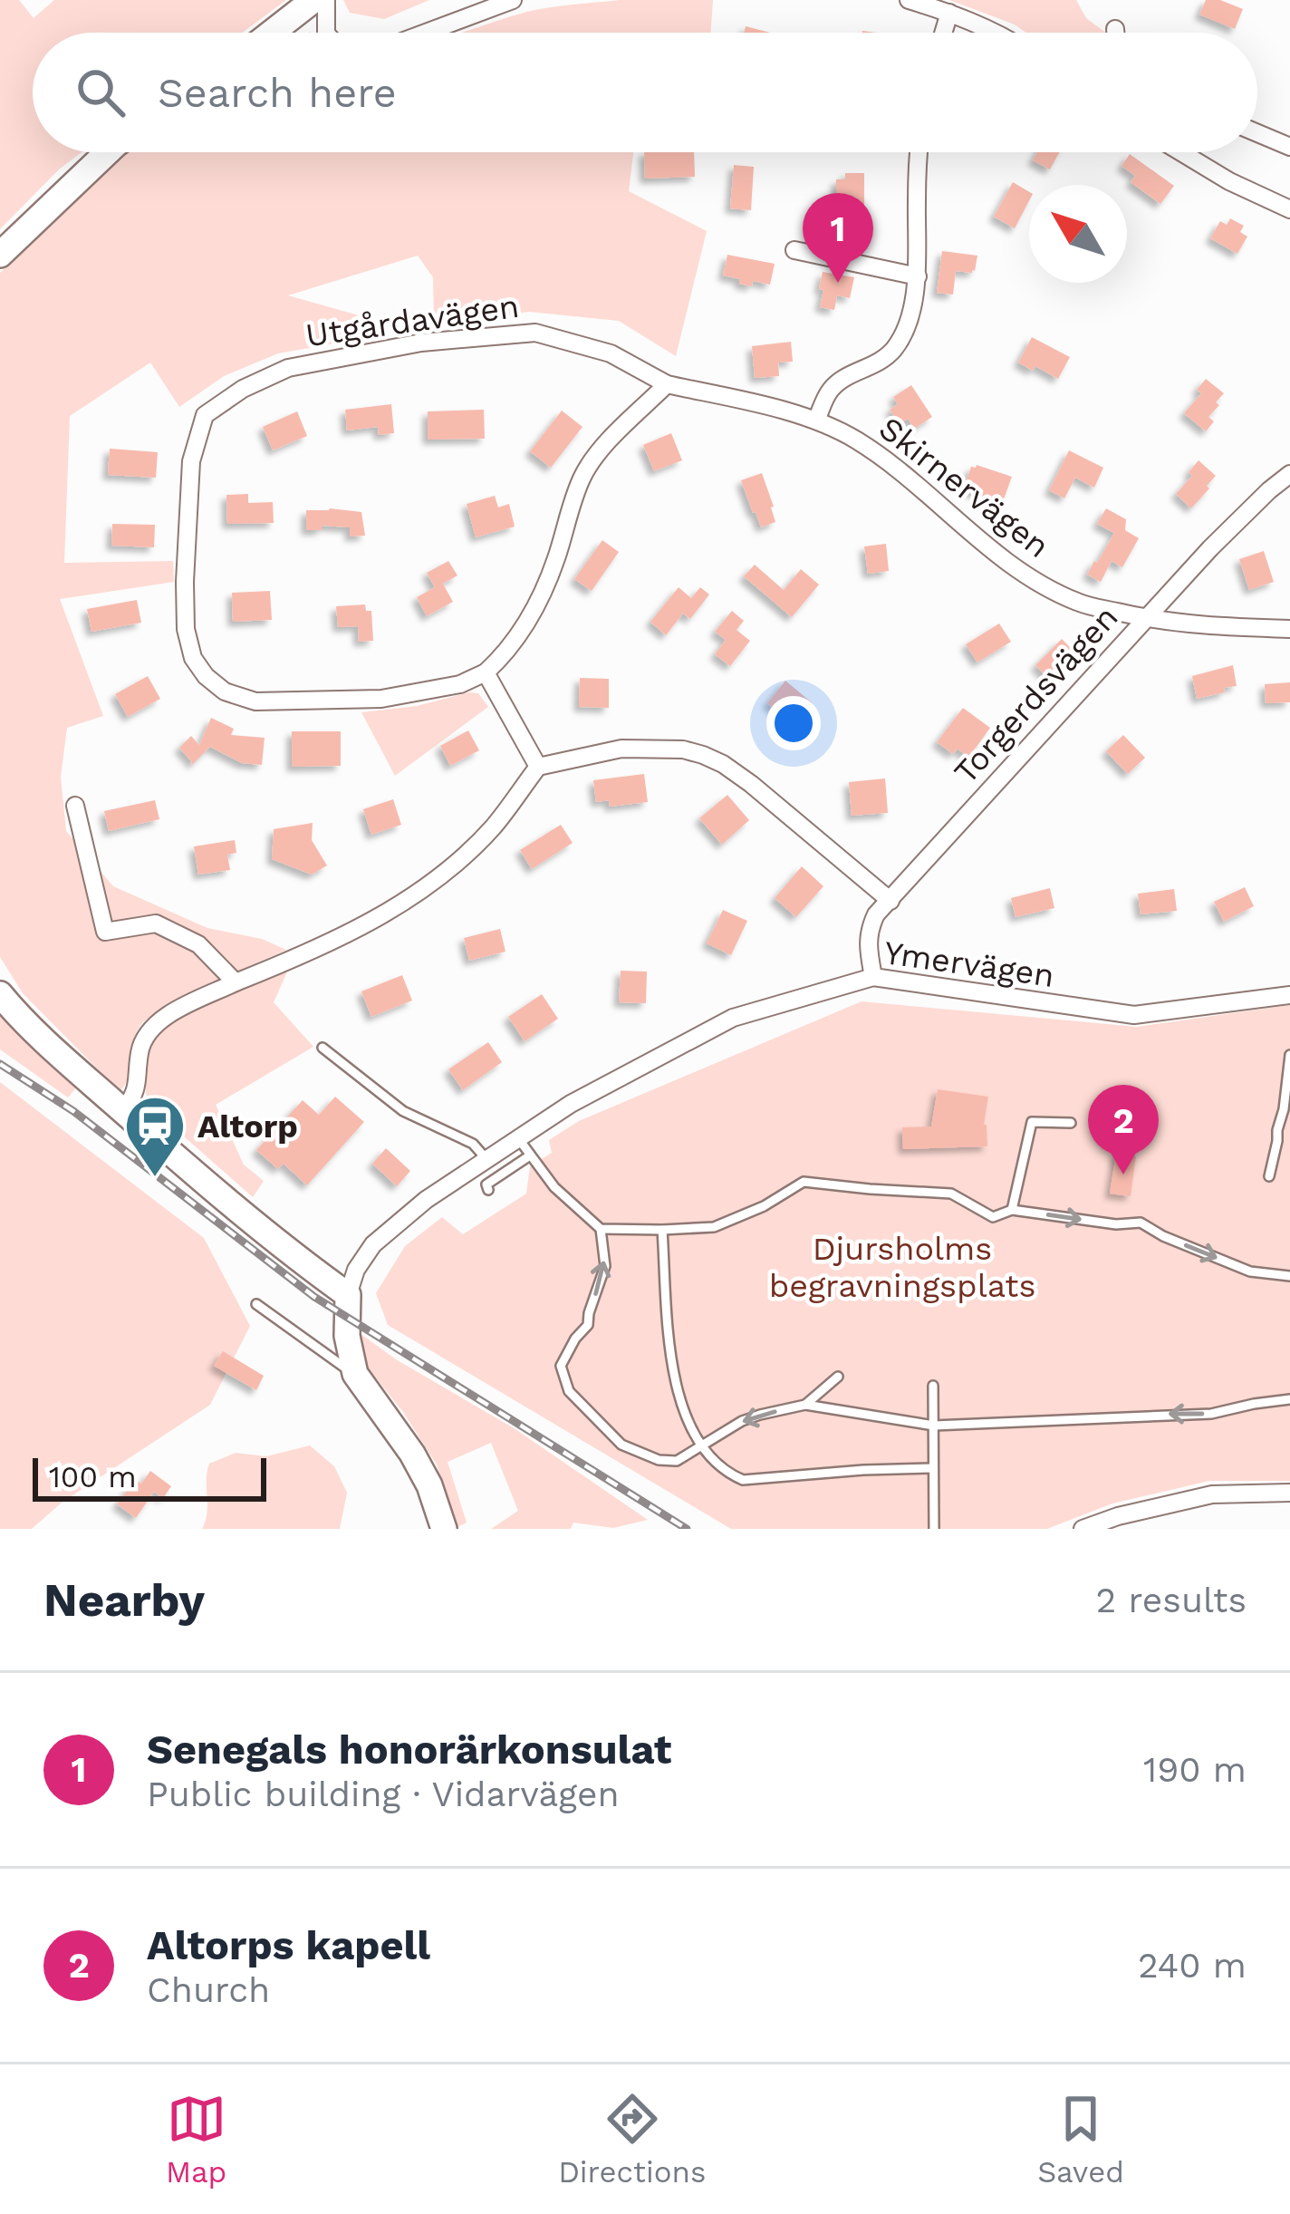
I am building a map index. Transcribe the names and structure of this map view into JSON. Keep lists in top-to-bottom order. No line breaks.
{"streets":{"street":["Utgårdavägen","Skirnervägen","Torgerdsvägen","Ymervägen"]},"crossings":[["Utgårdavägen","Skirnervägen"],["Skirnervägen","Torgerdsvägen"],["Torgerdsvägen","Ymervägen"]],"parks":["Djursholms begravningsplats"],"places":{"station":["Altorp"]},"scale_bar":"100 m","north":"top left","page":{"search":"Search here","pins":["1","2"],"scale":"100 m","heading":["Nearby","2 results"],"list":[{"mark":"1","name":"Senegals honorärkonsulat","note":"Public building · Vidarvägen","value":"190 m"},{"mark":"2","name":"Altorps kapell","note":"Church","value":"240 m"}],"nav":["Map","Directions","Saved"]}}
